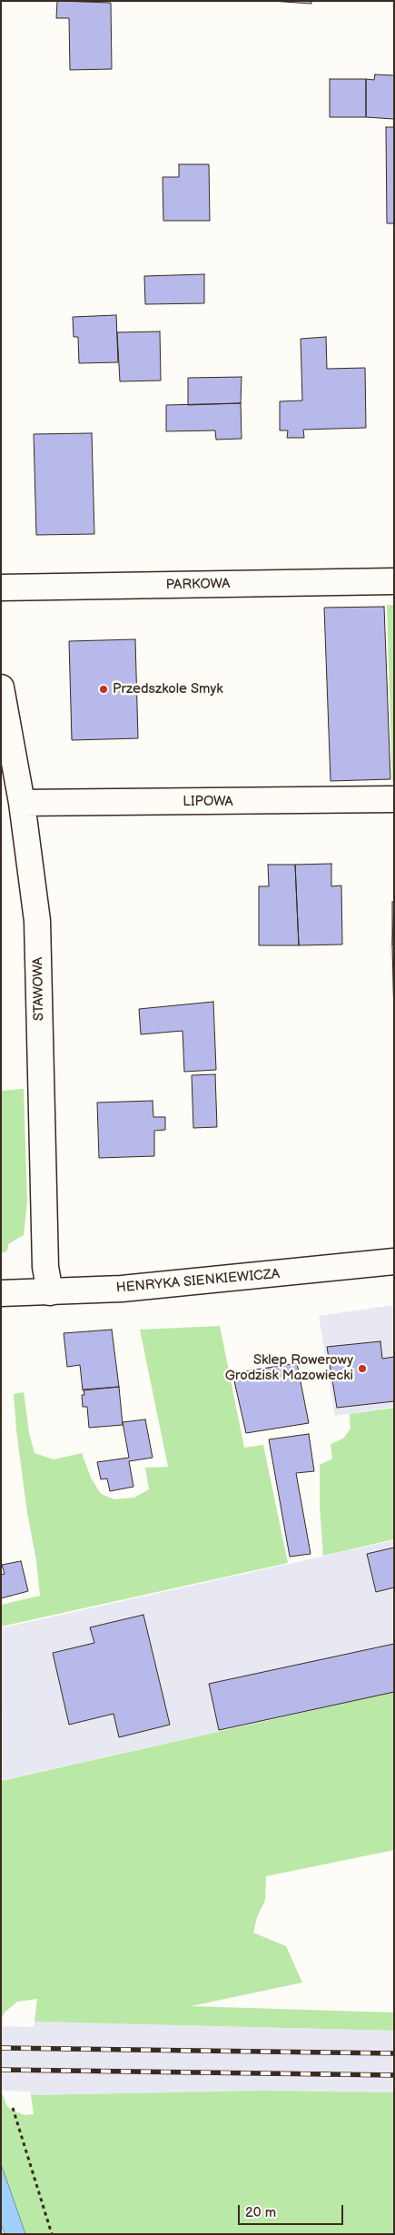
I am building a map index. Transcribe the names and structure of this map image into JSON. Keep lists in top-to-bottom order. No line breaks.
{"streets":{"street":["PARKOWA","LIPOWA","STAWOWA","HENRYKA SIENKIEWICZA"]},"crossings":[["LIPOWA","STAWOWA"],["STAWOWA","HENRYKA SIENKIEWICZA"]],"places":["Przedszkole Smyk","Sklep Rowerowy Grodzisk Mazowiecki"],"scale_bar":"20 m"}
